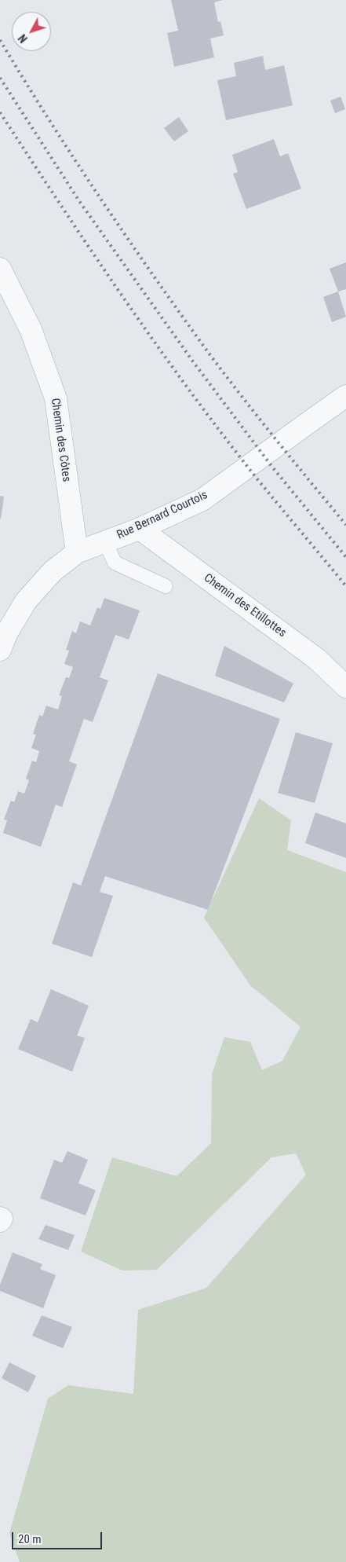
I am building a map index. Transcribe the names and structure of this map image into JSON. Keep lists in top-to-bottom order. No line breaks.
{"streets":{"street":["Chemin des Côtes","Rue Bernard Courtois","Chemin des Etillottes"]},"crossings":[["Chemin des Côtes","Rue Bernard Courtois"],["Rue Bernard Courtois","Chemin des Etillottes"]],"scale_bar":"20 m","north":"bottom left"}
